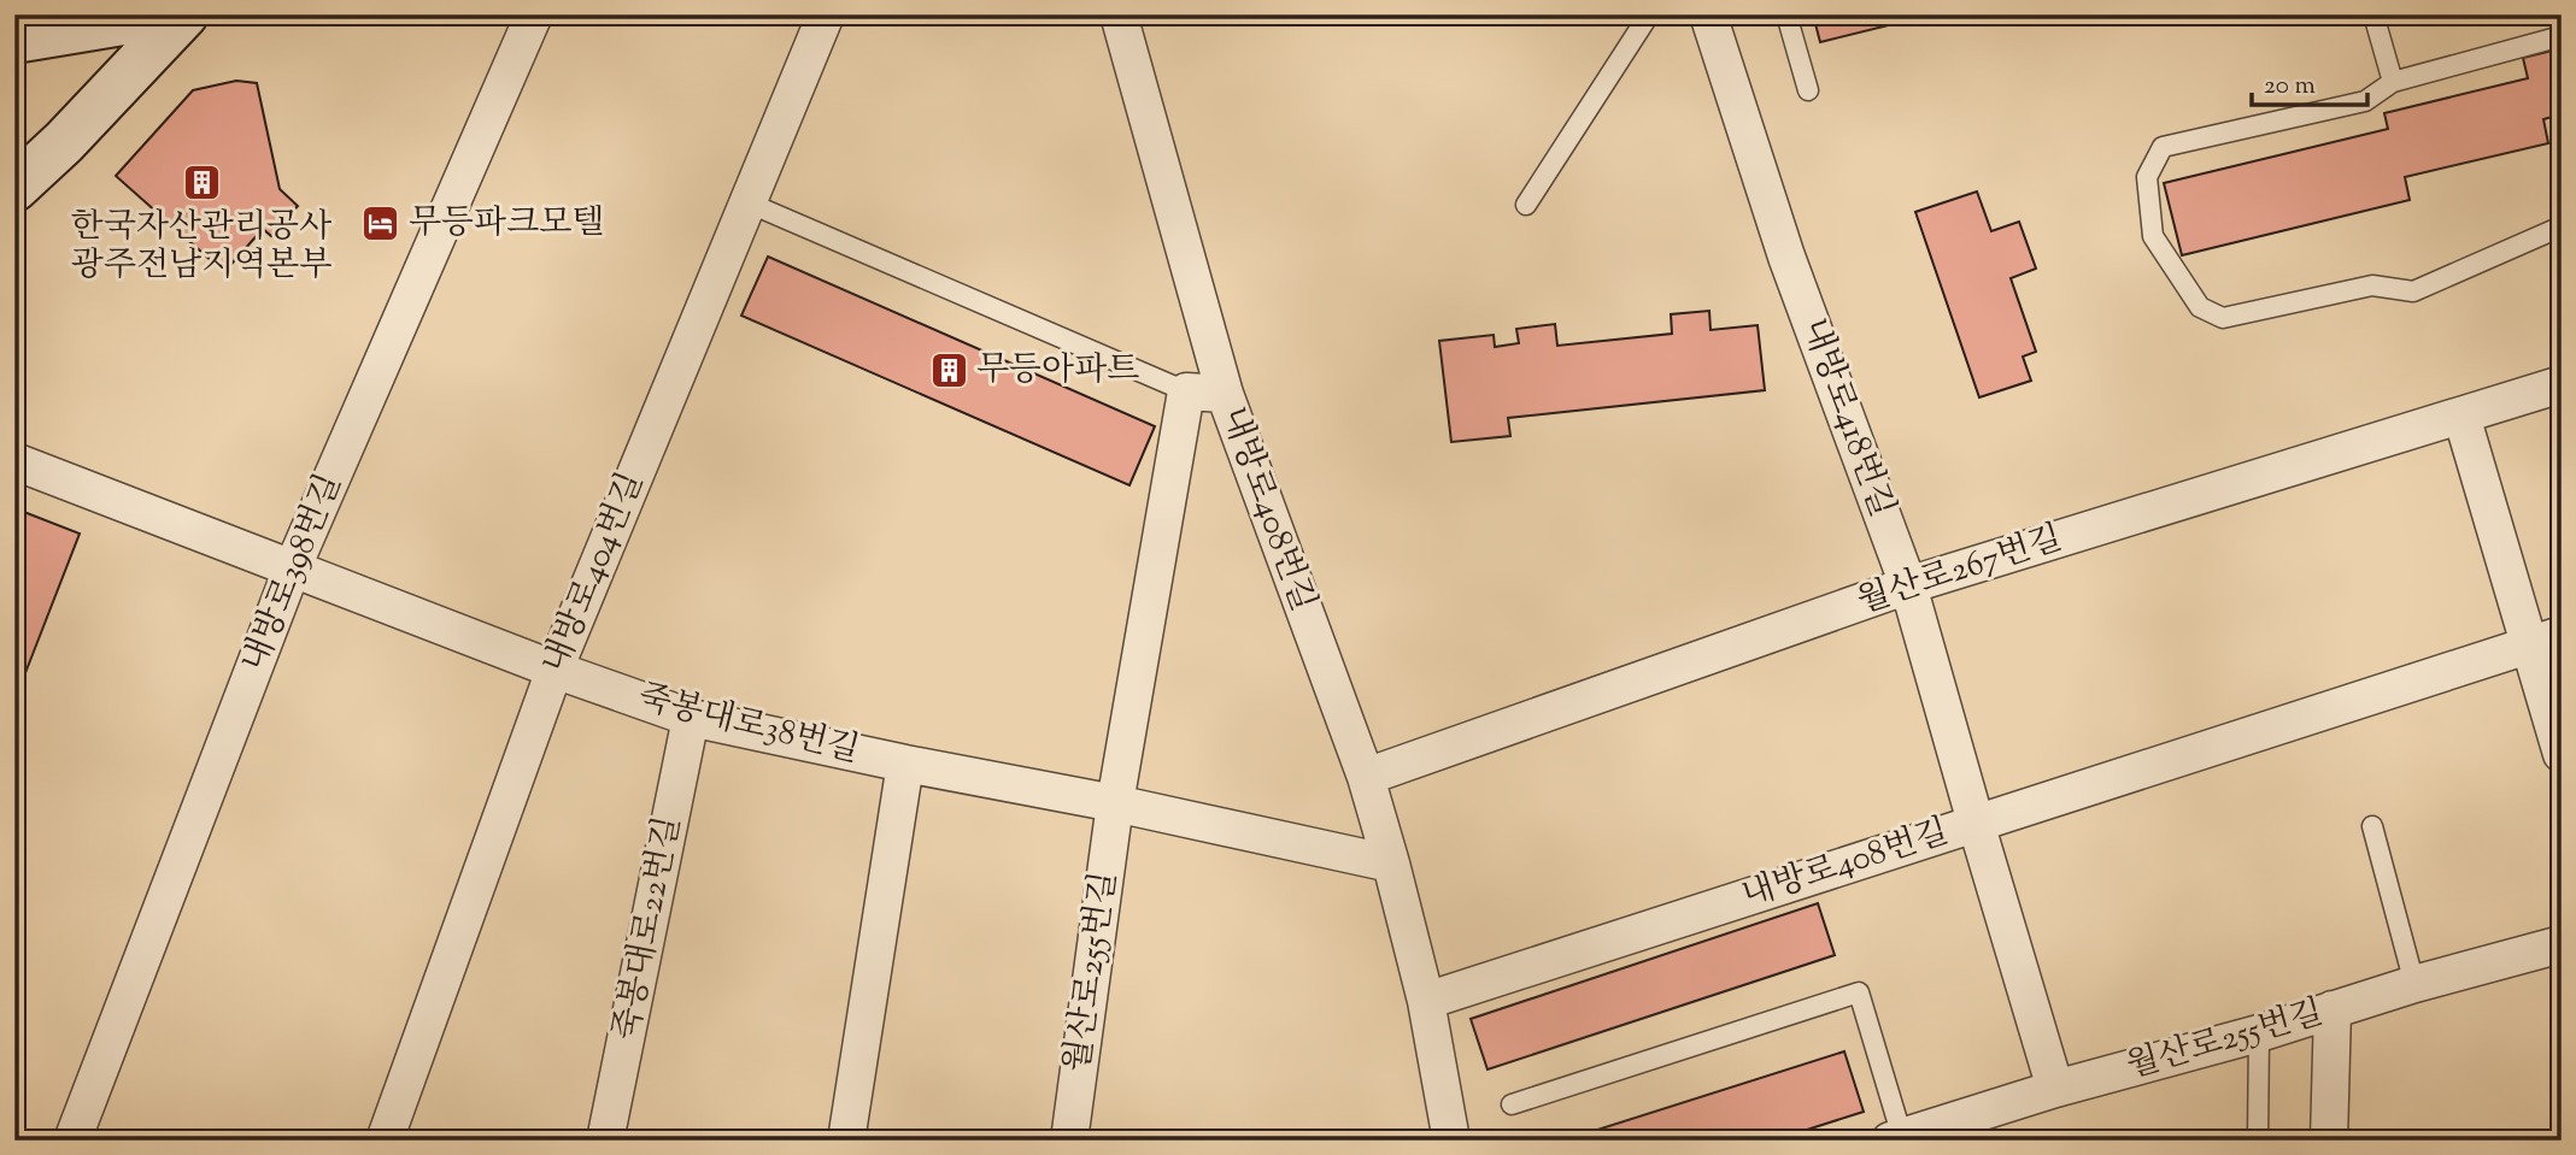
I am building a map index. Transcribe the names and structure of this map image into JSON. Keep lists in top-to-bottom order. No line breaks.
{"streets":{"street":["내방로418번길","내방로408번길","월산로267번길","내방로398번길","내방로404번길","죽봉대로38번길","죽봉대로22번길","월산로255번길"]},"crossings":[["내방로418번길","내방로408번길"],["내방로418번길","월산로267번길"],["내방로418번길","월산로255번길"],["내방로408번길","월산로267번길"],["내방로408번길","죽봉대로38번길"],["내방로398번길","죽봉대로38번길"],["내방로404번길","죽봉대로38번길"],["죽봉대로38번길","죽봉대로22번길"],["죽봉대로38번길","월산로255번길"]],"places":{"building":["한국자산관리공사 광주전남지역본부","무등아파트"],"hotel":["무등파크모텔"]},"scale_bar":"20 m"}
